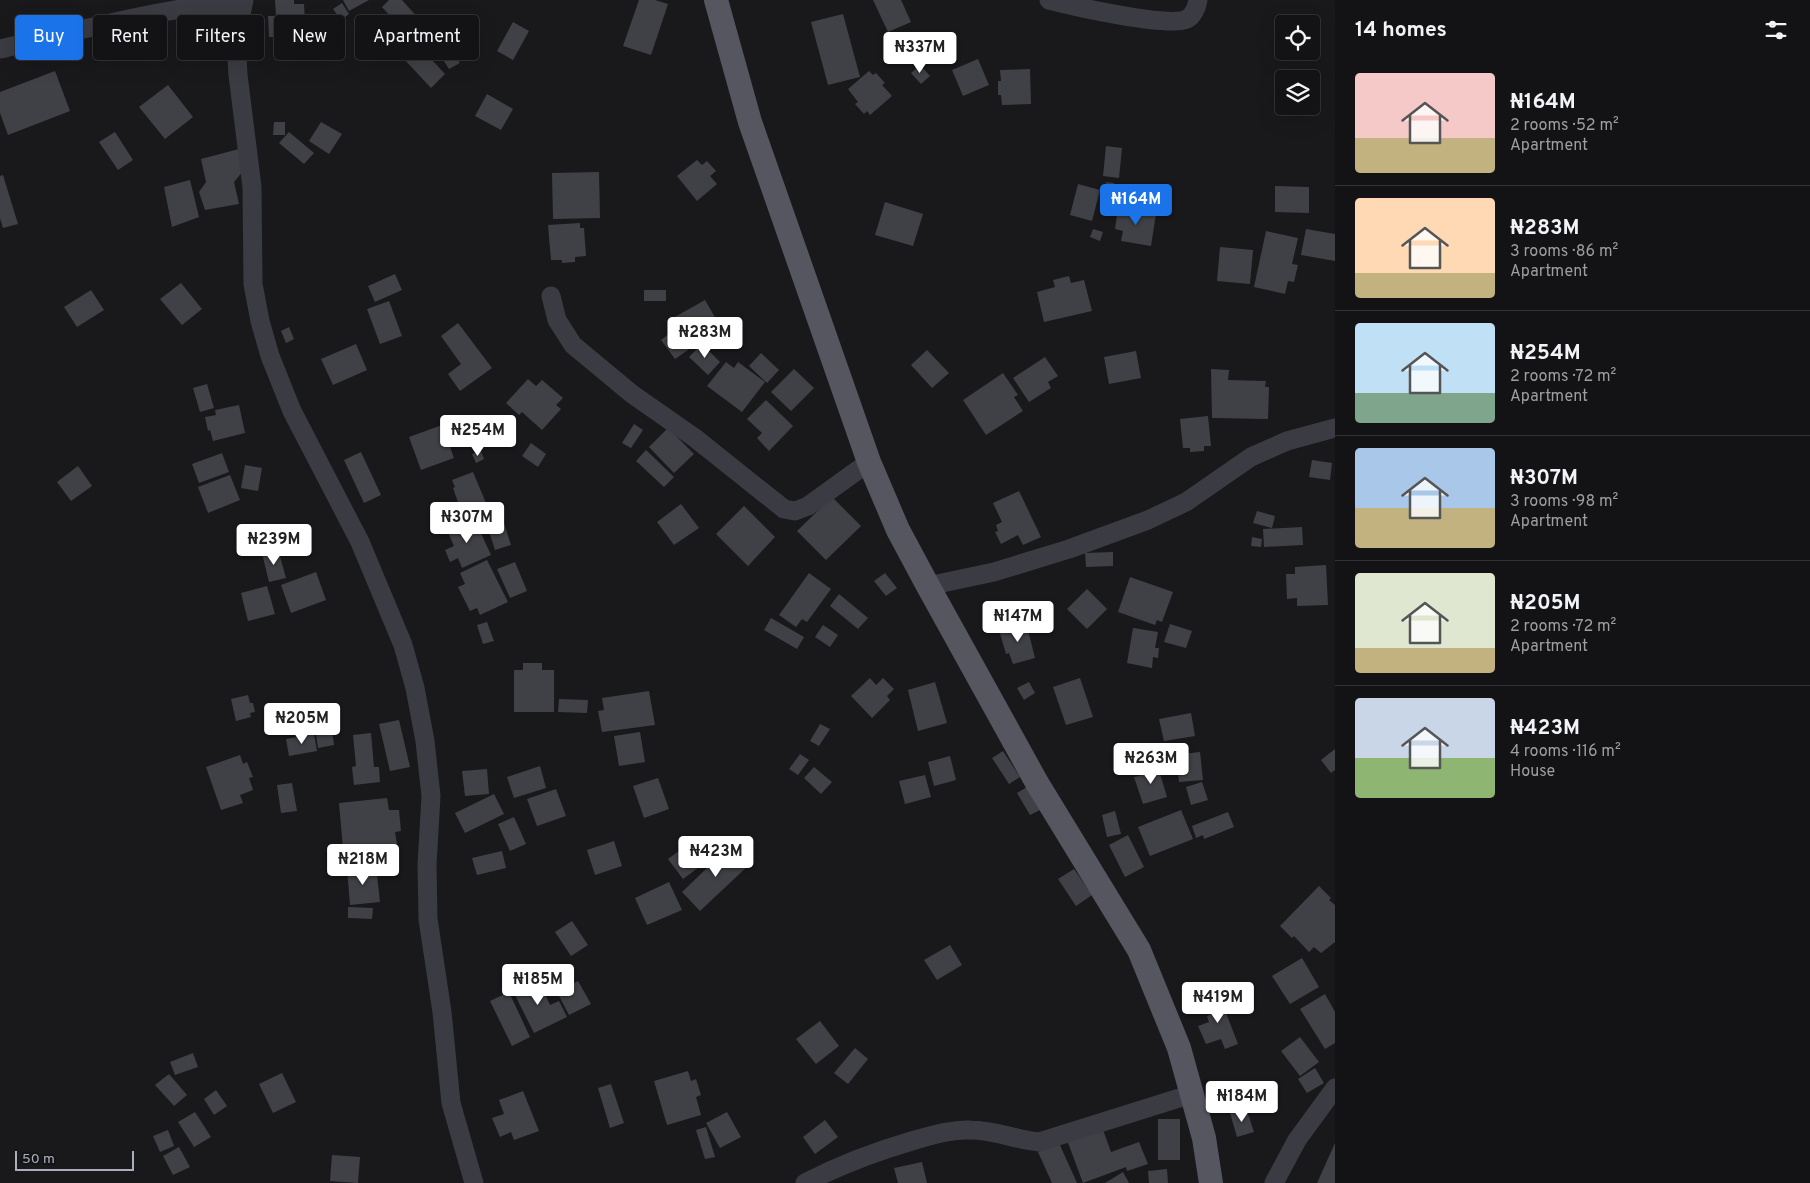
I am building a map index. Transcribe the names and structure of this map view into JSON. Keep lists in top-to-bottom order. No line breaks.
{"scale_bar":"50 m","page":{"heading":"14 homes","chip":["Buy","Rent","Filters","New","Apartment"],"price":["₦337M","₦164M","₦283M","₦254M","₦307M","₦239M","₦147M","₦205M","₦263M","₦423M","₦218M","₦185M","₦419M","₦184M"],"list":[{"name":"₦164M","note":"2 rooms · 52 m² · Apartment"},{"name":"₦283M","note":"3 rooms · 86 m² · Apartment"},{"name":"₦254M","note":"2 rooms · 72 m² · Apartment"},{"name":"₦307M","note":"3 rooms · 98 m² · Apartment"},{"name":"₦205M","note":"2 rooms · 72 m² · Apartment"},{"name":"₦423M","note":"4 rooms · 116 m² · House"}],"scale":"50 m"}}
